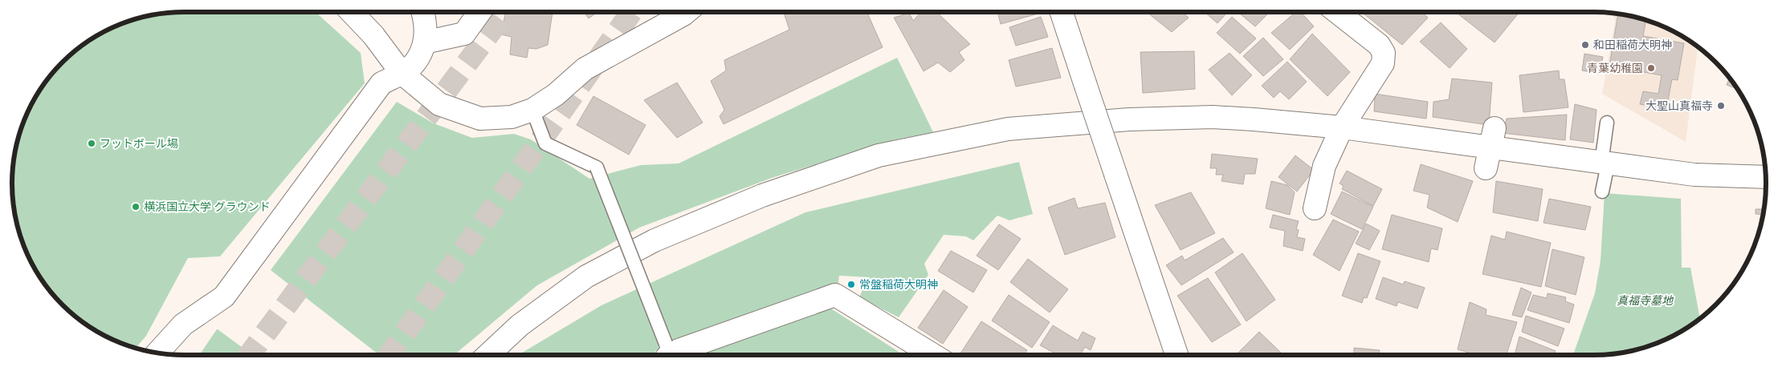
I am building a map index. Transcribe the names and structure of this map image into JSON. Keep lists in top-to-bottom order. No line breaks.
{"parks":["真福寺墓地"],"places":["和田稲荷大明神","青葉幼稚園","大聖山真福寺","フットボール場","横浜国立大学 グラウンド","常盤稲荷大明神"]}
